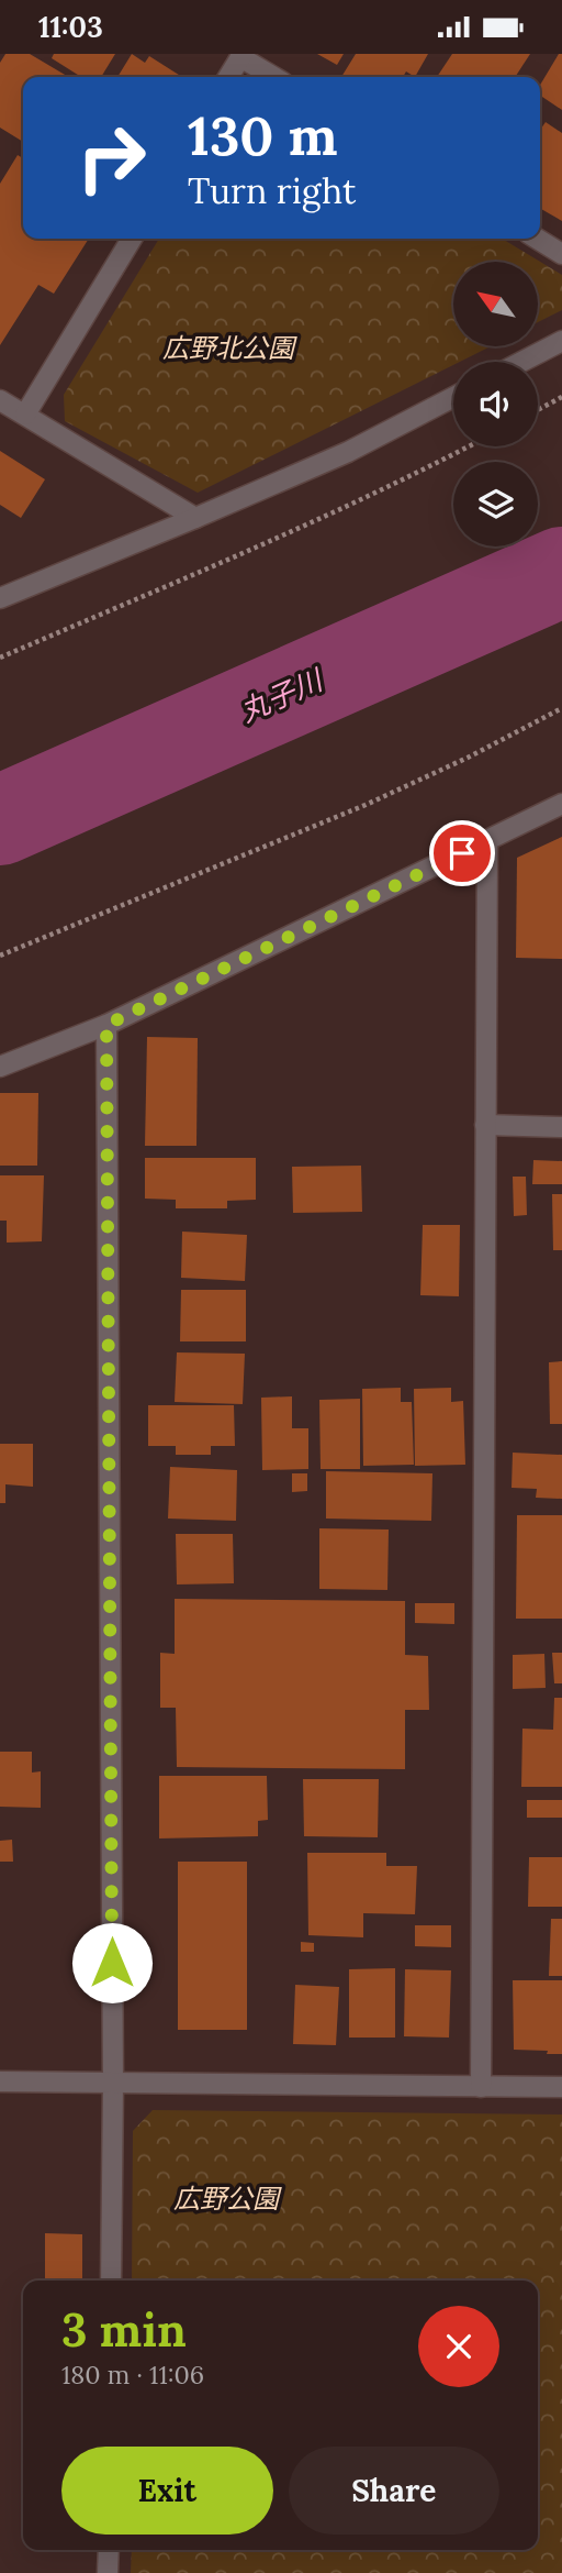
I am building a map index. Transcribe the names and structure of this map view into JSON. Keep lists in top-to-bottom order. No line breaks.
{"water":["丸子川"],"parks":["広野北公園","広野公園"],"north":"top left","page":{"status":"11:03","turn":["130 m","Turn right"],"heading":["3 min","180 m · 11:06"],"buttons":["Exit","Share"]}}
